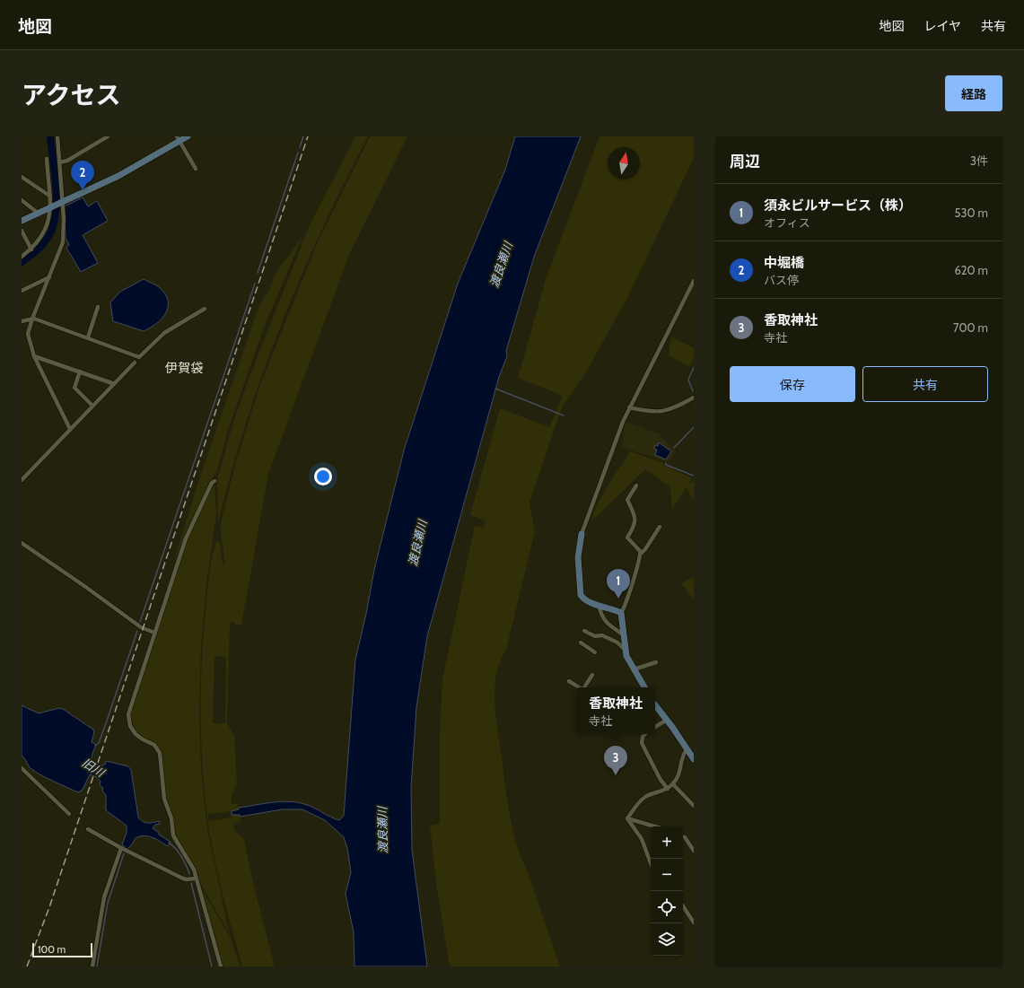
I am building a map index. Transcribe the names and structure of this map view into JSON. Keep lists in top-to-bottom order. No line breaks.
{"districts":["伊賀袋"],"water":["渡良瀬川","旧川"],"scale_bar":"100 m","north":"top","page":{"header":"地図","nav":["地図","レイヤ","共有"],"title":"アクセス","buttons":["経路",["保存","共有"]],"heading":["周辺","3件"],"pins":["2","1","3"],"list":[{"mark":"1","name":"須永ビルサービス（株）","note":"オフィス","value":"530 m"},{"mark":"2","name":"中堀橋","note":"バス停","value":"620 m"},{"mark":"3","name":"香取神社","note":"寺社","value":"700 m"}],"popup":["香取神社","寺社"],"map_buttons":["+","−"],"scale":"100 m"}}
